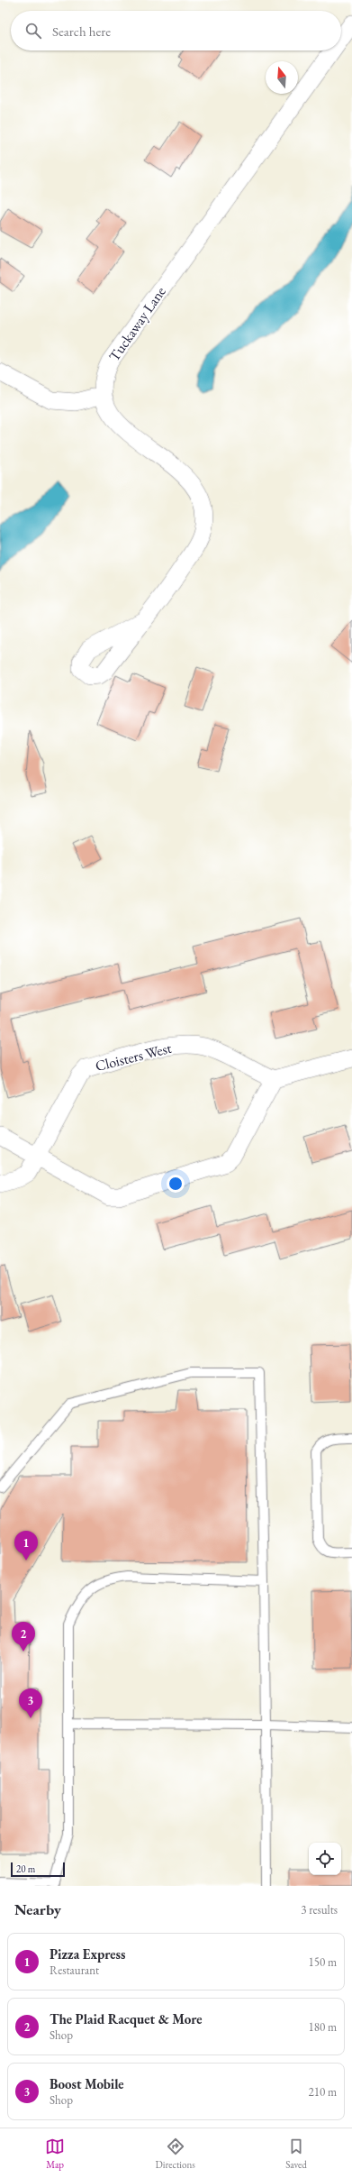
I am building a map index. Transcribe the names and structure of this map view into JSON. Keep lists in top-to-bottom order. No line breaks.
{"streets":{"street":["Tuckaway Lane","Cloisters West"]},"scale_bar":"20 m","north":"top","page":{"search":"Search here","pins":["1","2","3"],"scale":"20 m","heading":["Nearby","3 results"],"list":[{"mark":"1","name":"Pizza Express","note":"Restaurant","value":"150 m"},{"mark":"2","name":"The Plaid Racquet & More","note":"Shop","value":"180 m"},{"mark":"3","name":"Boost Mobile","note":"Shop","value":"210 m"}],"nav":["Map","Directions","Saved"]}}
